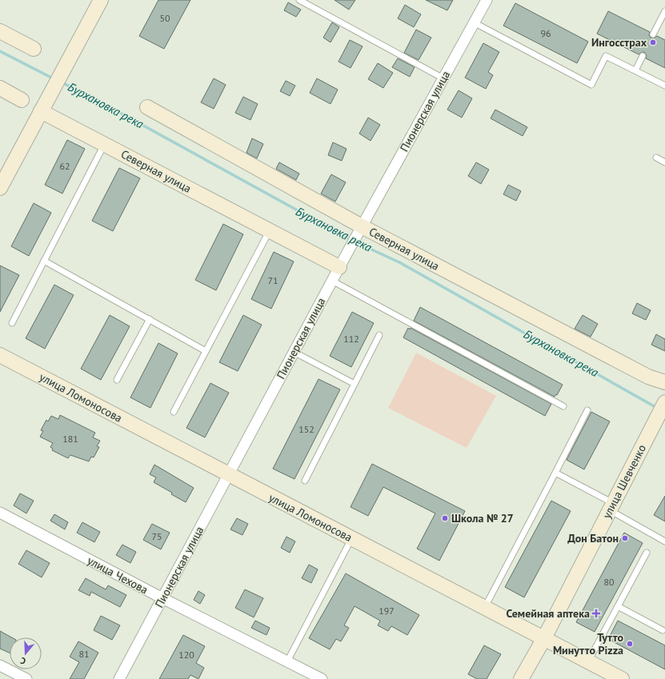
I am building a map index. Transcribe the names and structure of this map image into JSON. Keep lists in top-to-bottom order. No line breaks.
{"streets":{"street":["Пионерская улица","Северная улица","улица Ломоносова","улица Шевченко","улица Чехова"]},"crossings":[["Пионерская улица","Северная улица"],["Пионерская улица","улица Ломоносова"],["Пионерская улица","улица Чехова"],["улица Ломоносова","улица Шевченко"]],"water":["Бурхановка река"],"places":{"other":["Ингосстрах","Школа № 27","Дон Батон","Тутто Минутто Pizza"],"health":["Семейная аптека"]},"house_numbers":["50","96","62","71","112","152","181","75","80","197","81","120"],"north":"bottom"}
